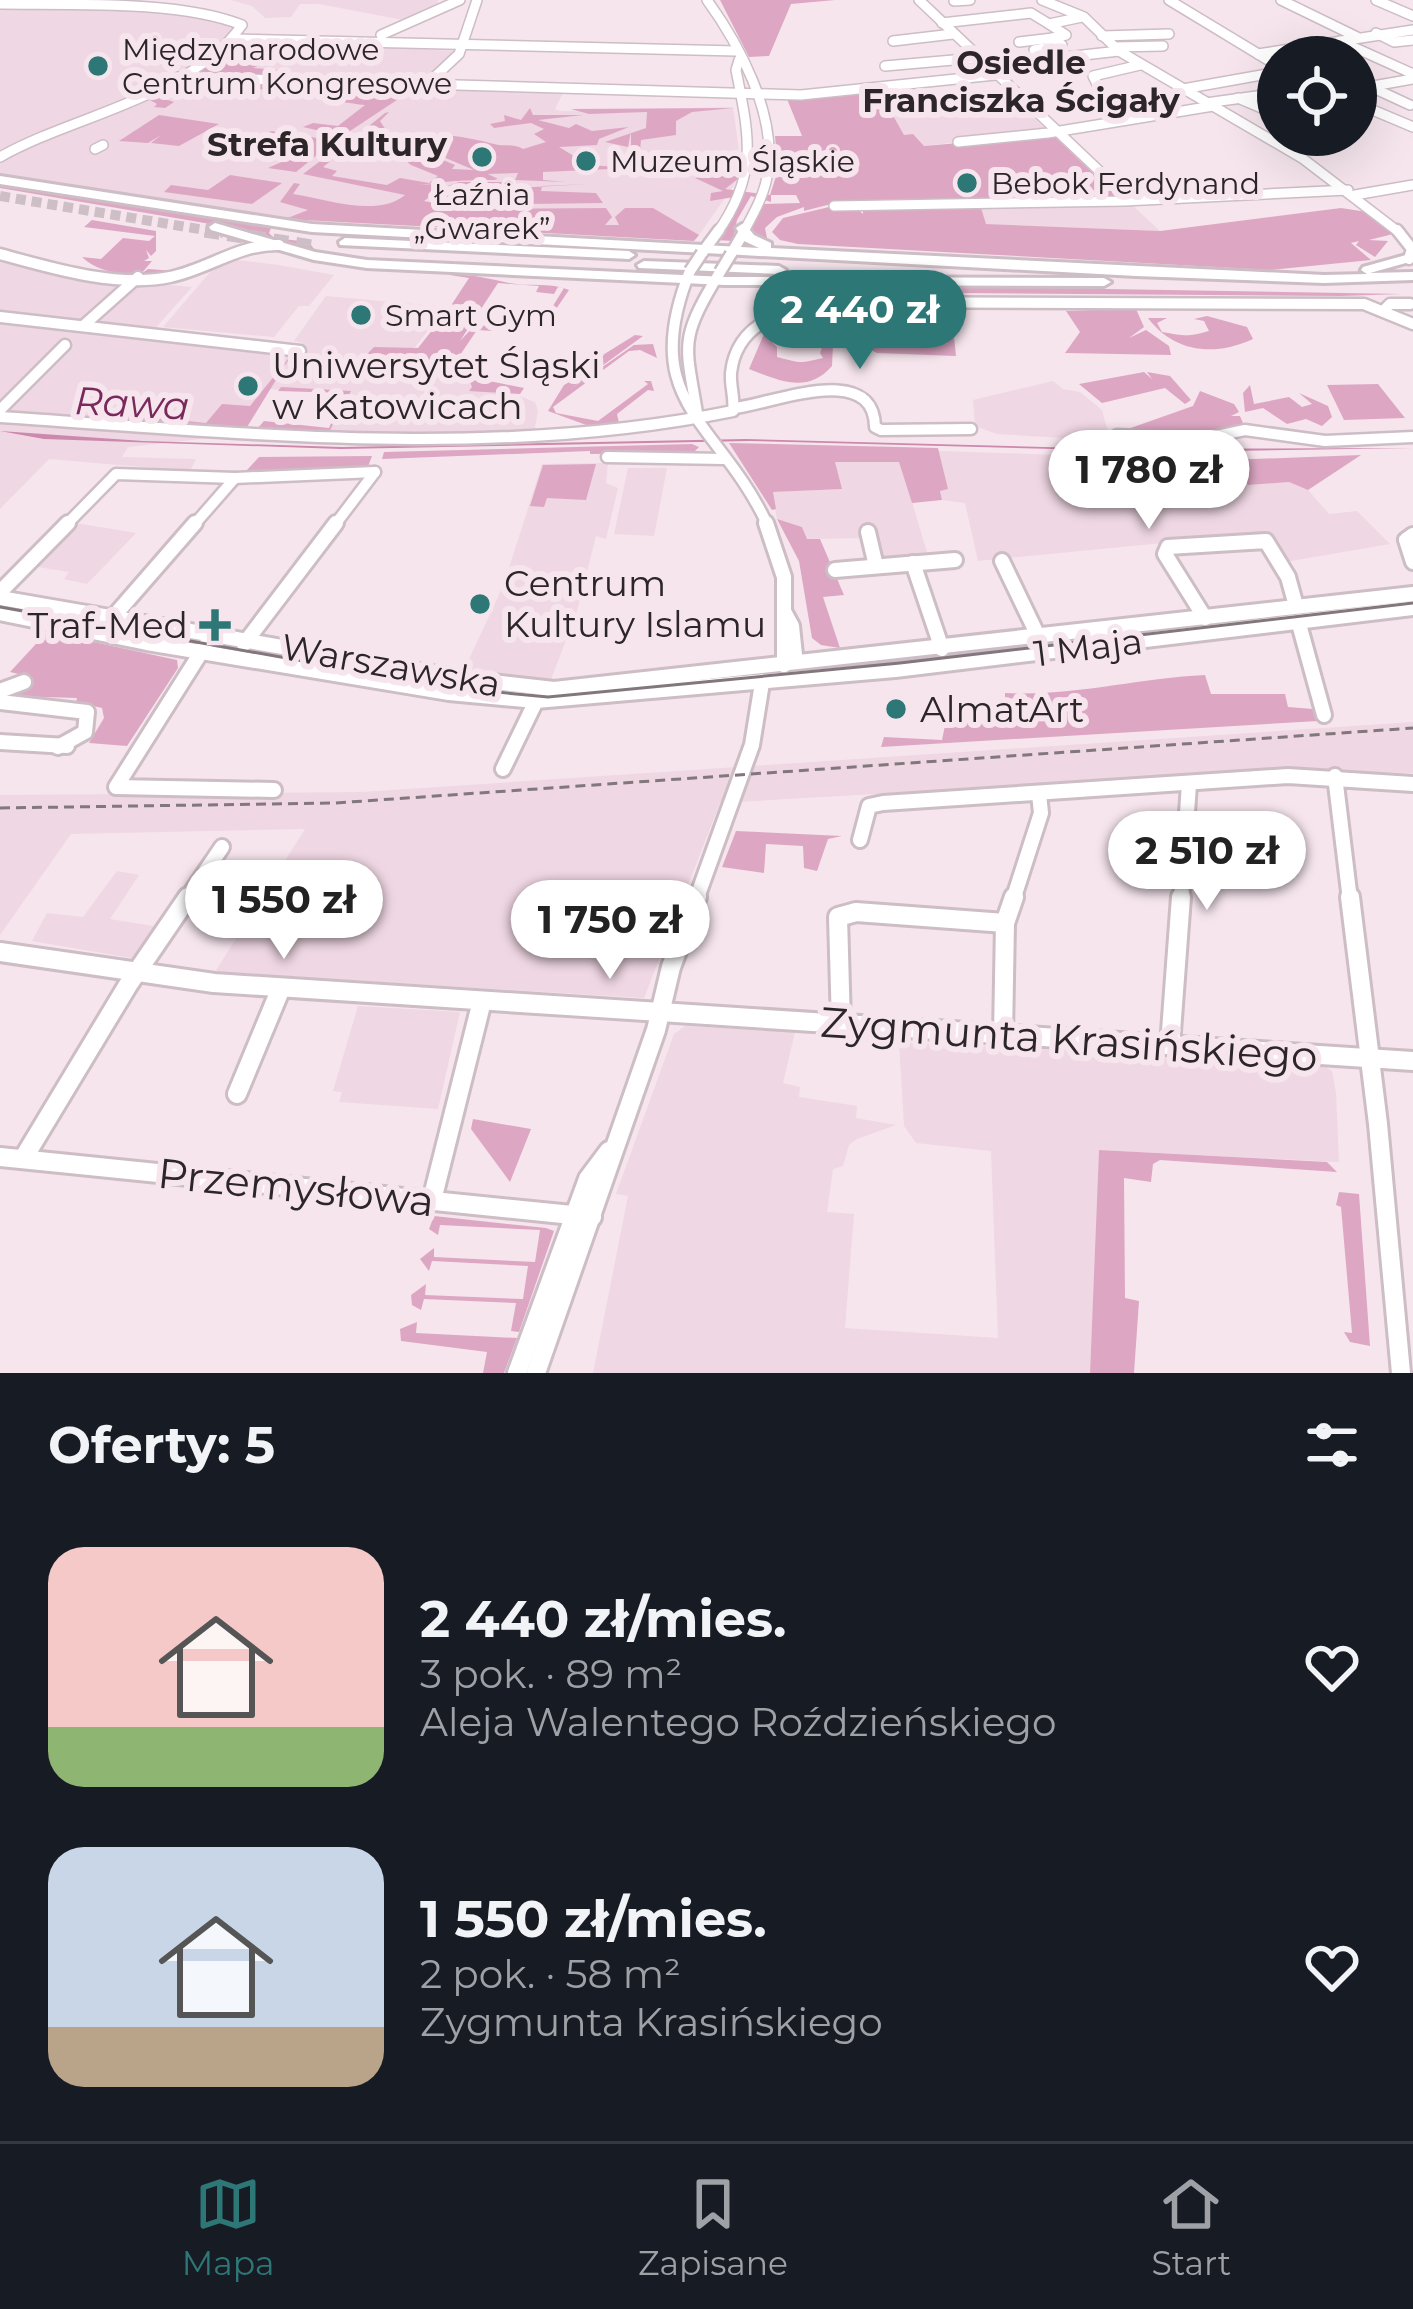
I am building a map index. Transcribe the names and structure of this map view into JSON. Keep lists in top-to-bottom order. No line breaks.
{"streets":{"street":["1 Maja","Warszawska","Zygmunta Krasińskiego","Przemysłowa"]},"crossings":[["1 Maja","Warszawska"]],"districts":["Osiedle Franciszka Ścigały","Strefa Kultury"],"water":["Rawa"],"places":{"other":["Międzynarodowe Centrum Kongresowe","Łaźnia „Gwarek”","Muzeum Śląskie","Bebok Ferdynand","Smart Gym","Uniwersytet Śląski w Katowicach","Centrum Kultury Islamu","AlmatArt"],"health":["Traf-Med"]},"page":{"price":["2 440 zł","1 780 zł","2 510 zł","1 550 zł","1 750 zł"],"heading":"Oferty: 5","list":[{"name":"2 440 zł/mies.","note":"3 pok. · 89 m² · Aleja Walentego Roździeńskiego"},{"name":"1 550 zł/mies.","note":"2 pok. · 58 m² · Zygmunta Krasińskiego"}],"tabs":["Mapa","Zapisane","Start"]}}
